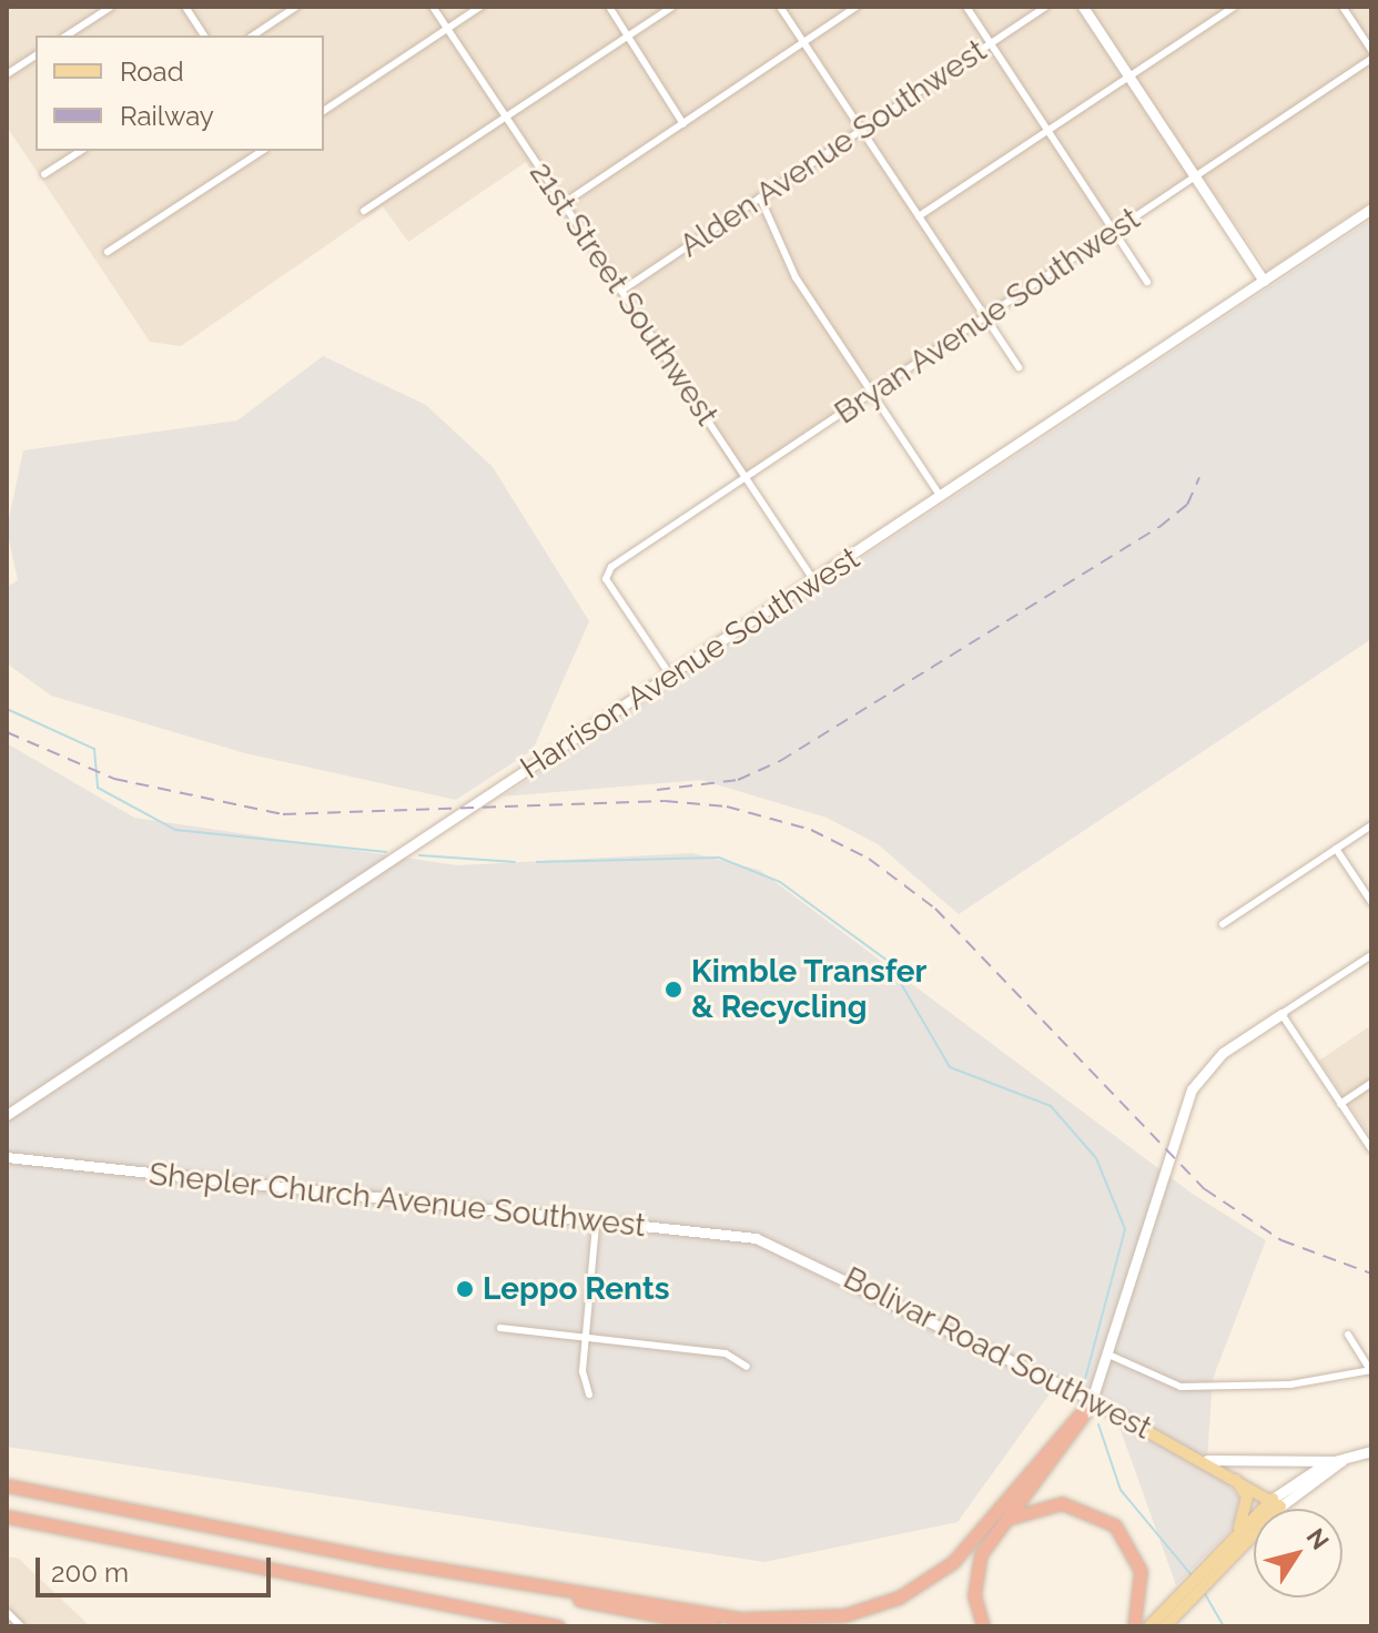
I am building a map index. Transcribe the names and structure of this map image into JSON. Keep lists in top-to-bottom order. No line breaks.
{"streets":{"main road":["Bolivar Road Southwest"],"street":["Alden Avenue Southwest","21st Street Southwest","Bryan Avenue Southwest","Harrison Avenue Southwest","Shepler Church Avenue Southwest"]},"crossings":[["Alden Avenue Southwest","21st Street Southwest"],["21st Street Southwest","Bryan Avenue Southwest"],["21st Street Southwest","Harrison Avenue Southwest"],["Bryan Avenue Southwest","Harrison Avenue Southwest"],["Shepler Church Avenue Southwest","Bolivar Road Southwest"]],"places":["Kimble Transfer & Recycling","Leppo Rents"],"legend":["Road","Railway"],"scale_bar":"200 m","north":"top right"}
